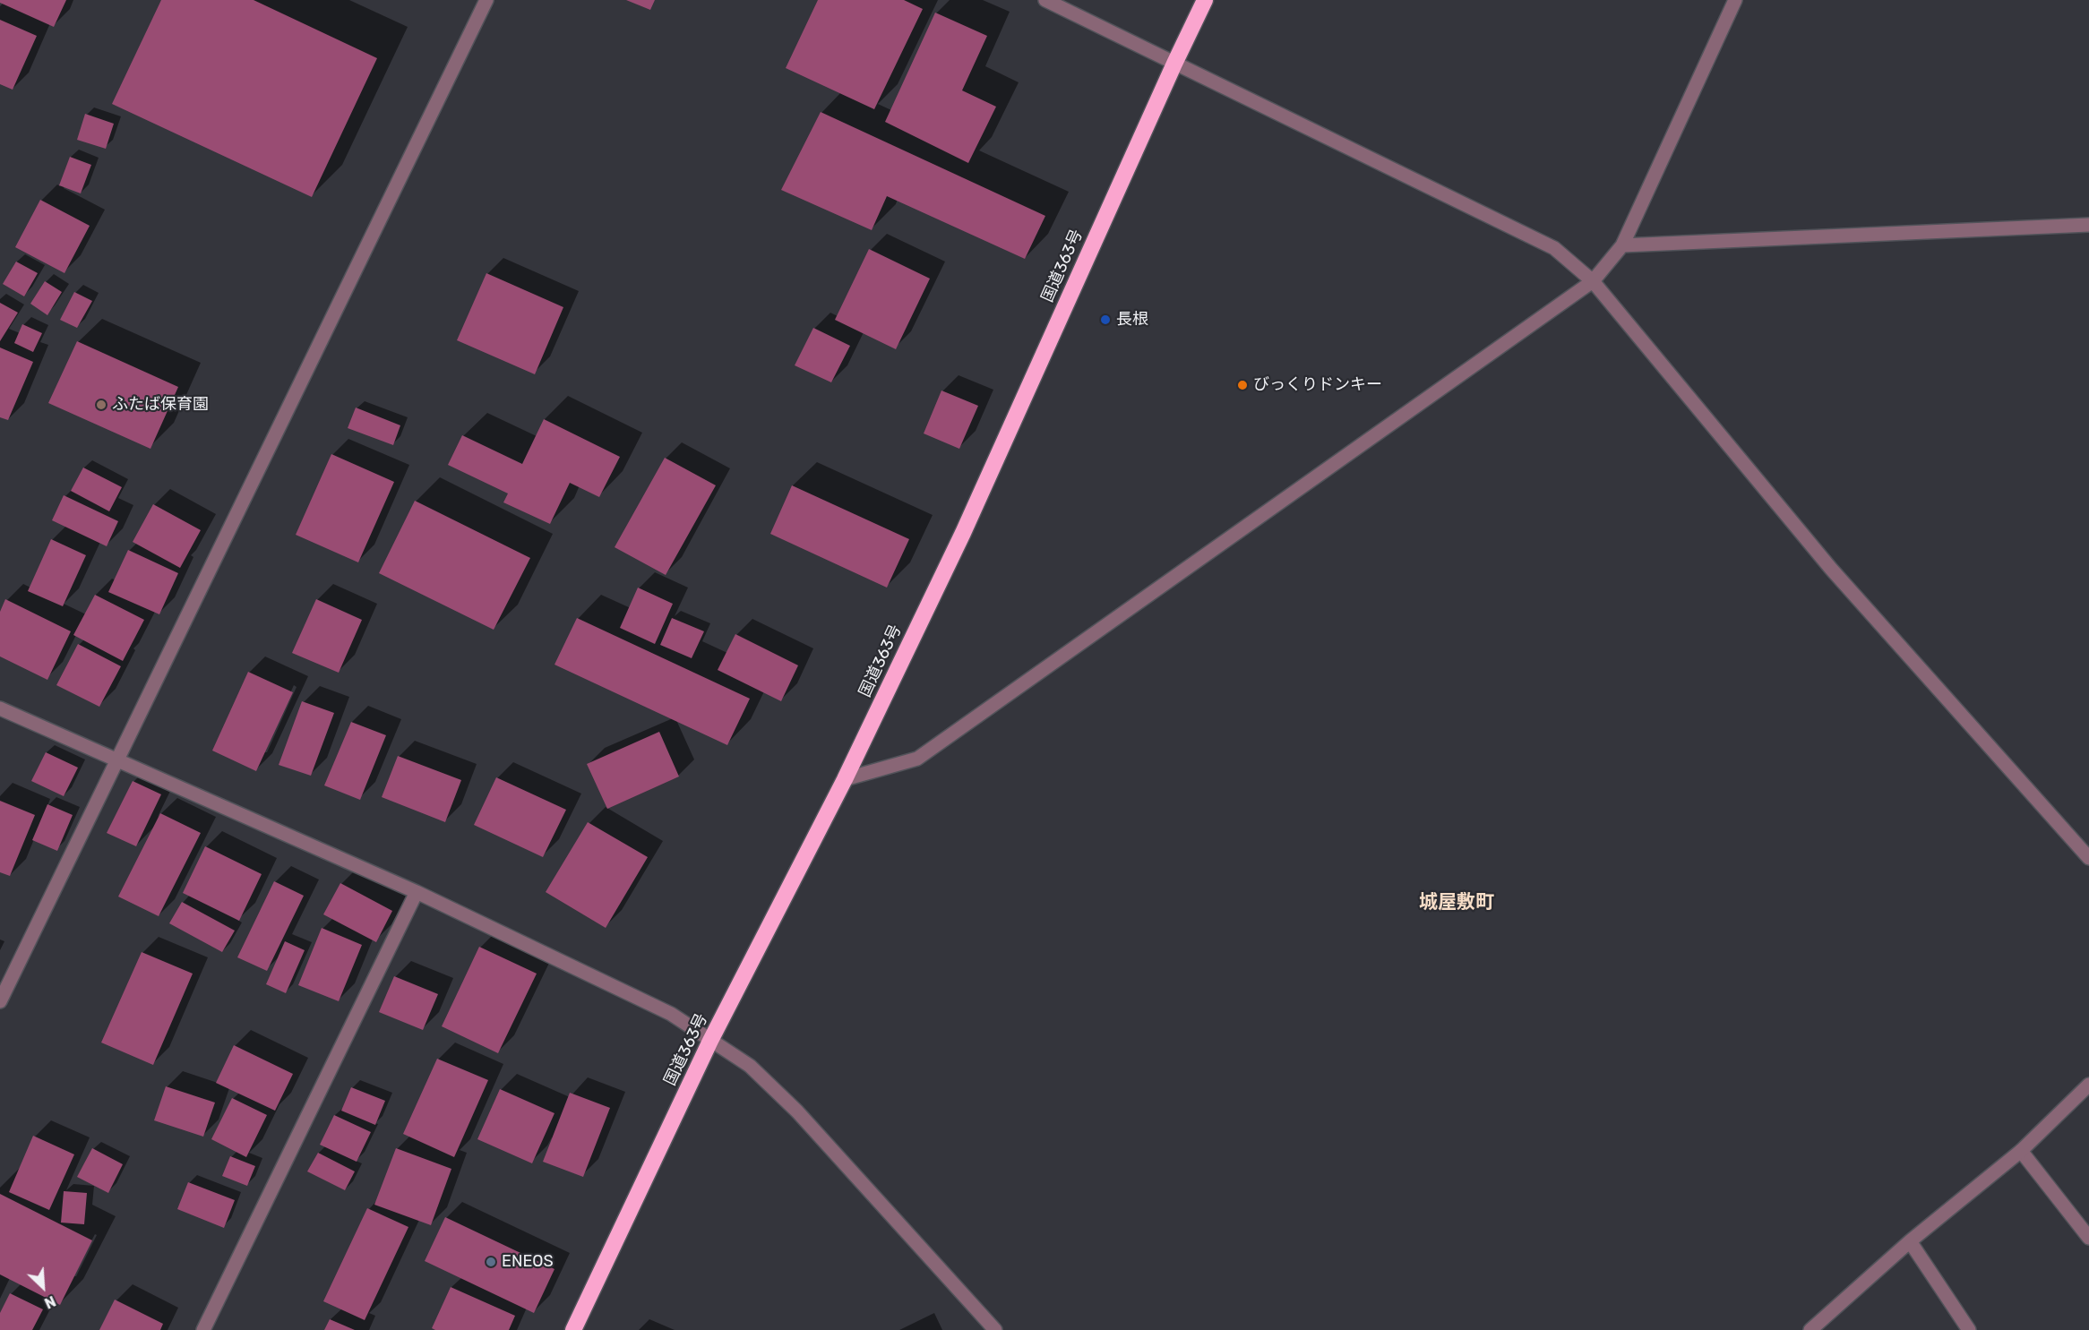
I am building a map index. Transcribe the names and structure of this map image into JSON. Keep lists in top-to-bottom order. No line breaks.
{"streets":{"highway":["国道363号"]},"districts":["城屋敷町"],"places":["長根","びっくりドンキー","ふたば保育園","ENEOS"],"north":"bottom right"}
